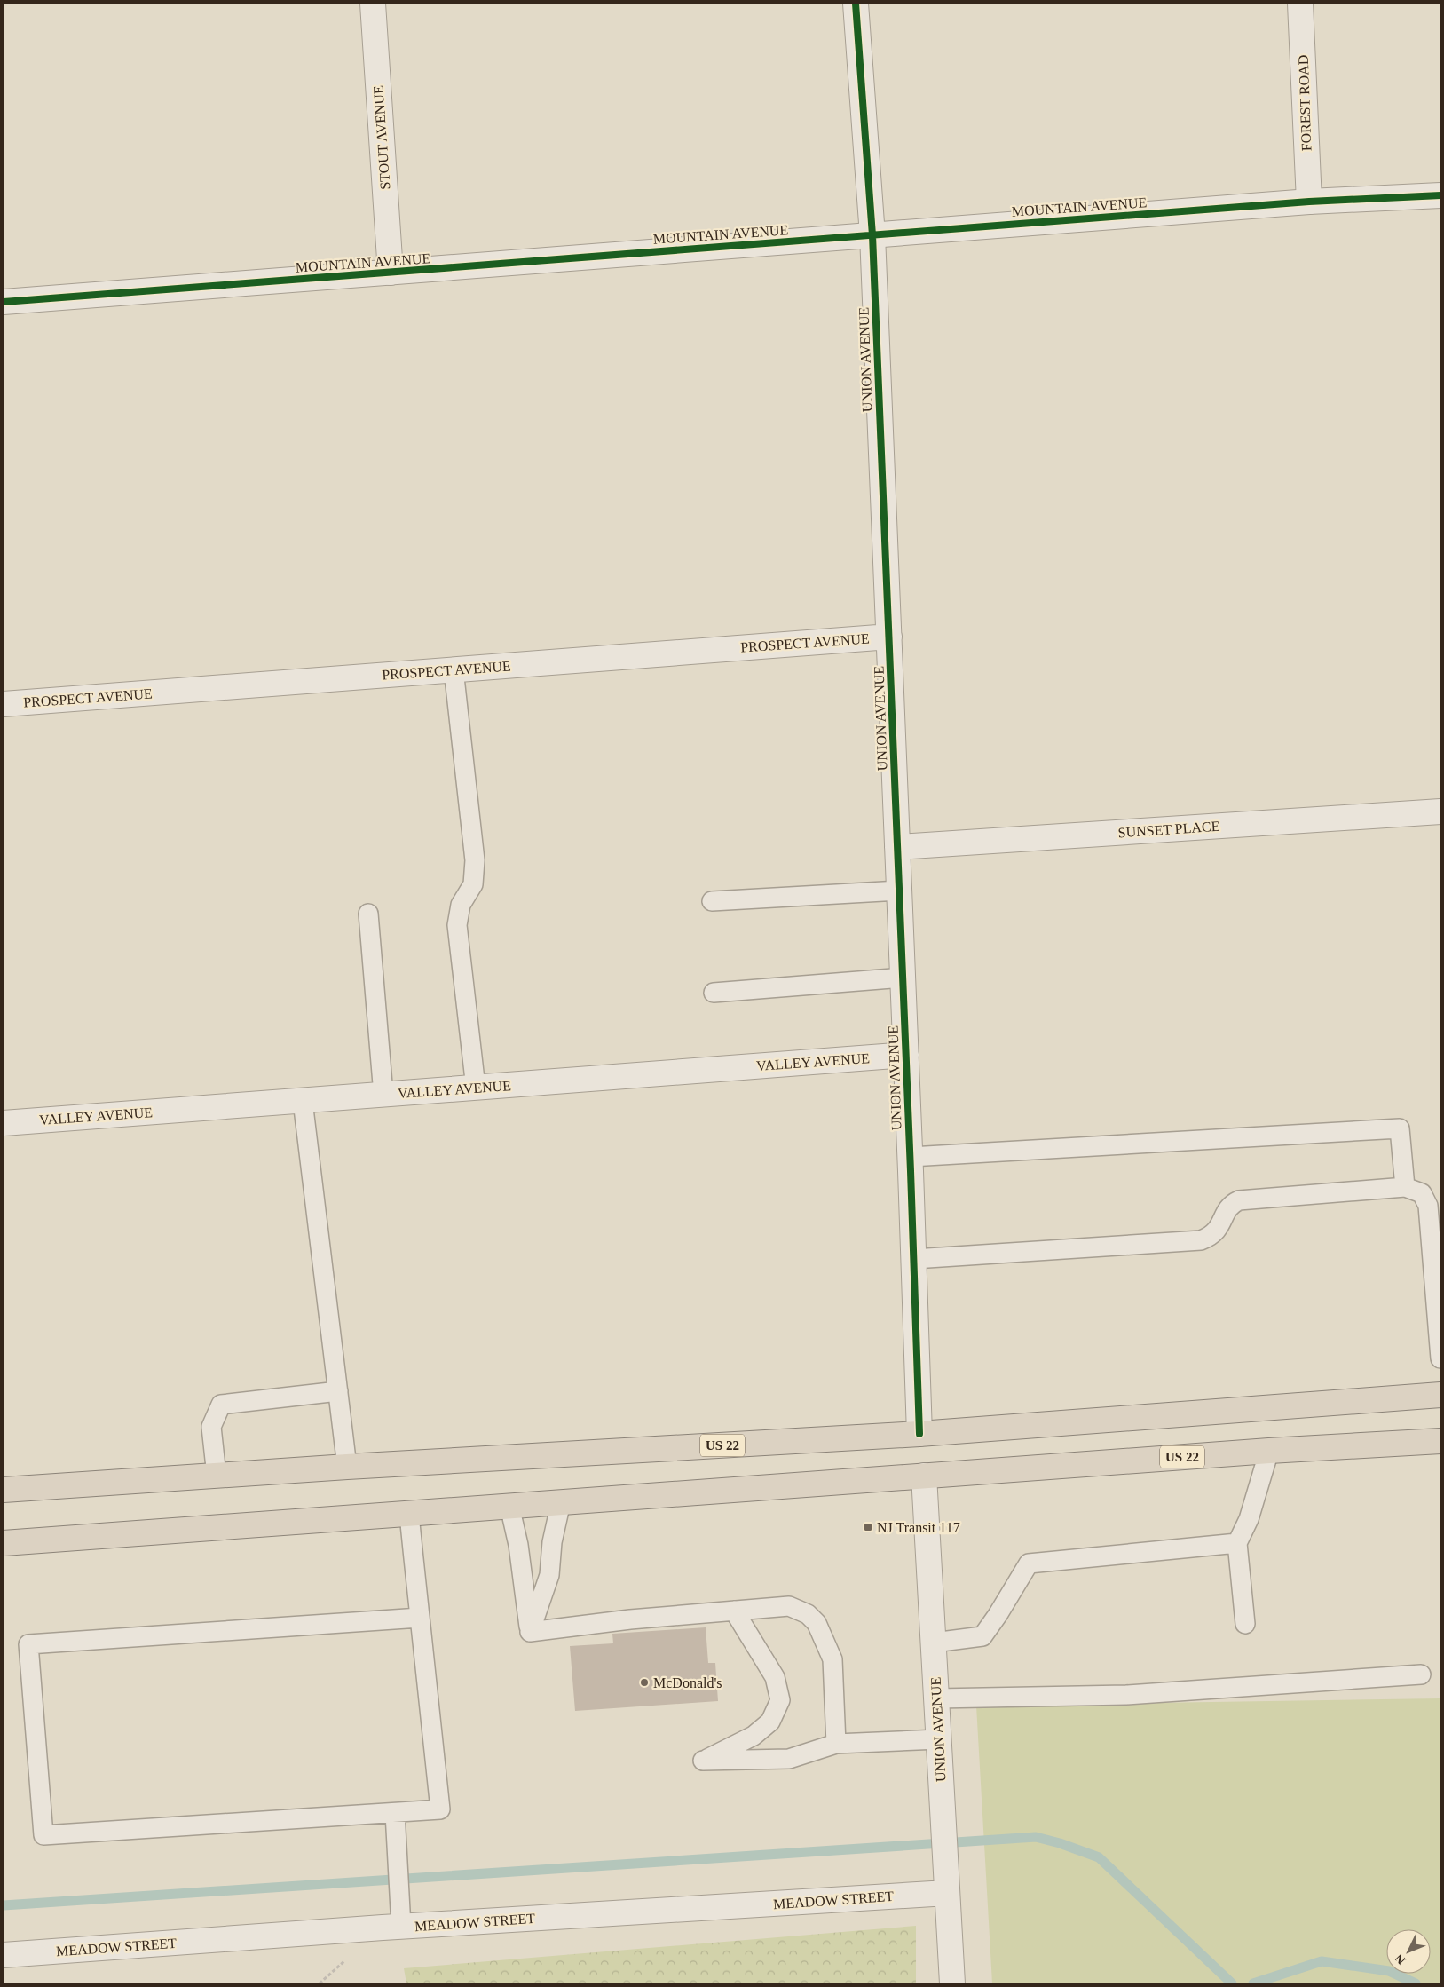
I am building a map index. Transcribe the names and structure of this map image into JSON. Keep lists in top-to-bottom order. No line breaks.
{"streets":{"highway":["US 22"],"street":["FOREST ROAD","STOUT AVENUE","MOUNTAIN AVENUE","UNION AVENUE","PROSPECT AVENUE","SUNSET PLACE","VALLEY AVENUE","MEADOW STREET"]},"crossings":[["FOREST ROAD","MOUNTAIN AVENUE"],["STOUT AVENUE","MOUNTAIN AVENUE"],["MOUNTAIN AVENUE","UNION AVENUE"],["UNION AVENUE","PROSPECT AVENUE"],["UNION AVENUE","SUNSET PLACE"],["UNION AVENUE","VALLEY AVENUE"],["UNION AVENUE","US 22"],["UNION AVENUE","MEADOW STREET"]],"places":{"transit":["NJ Transit 117"],"other":["McDonald's"]},"north":"bottom left"}
